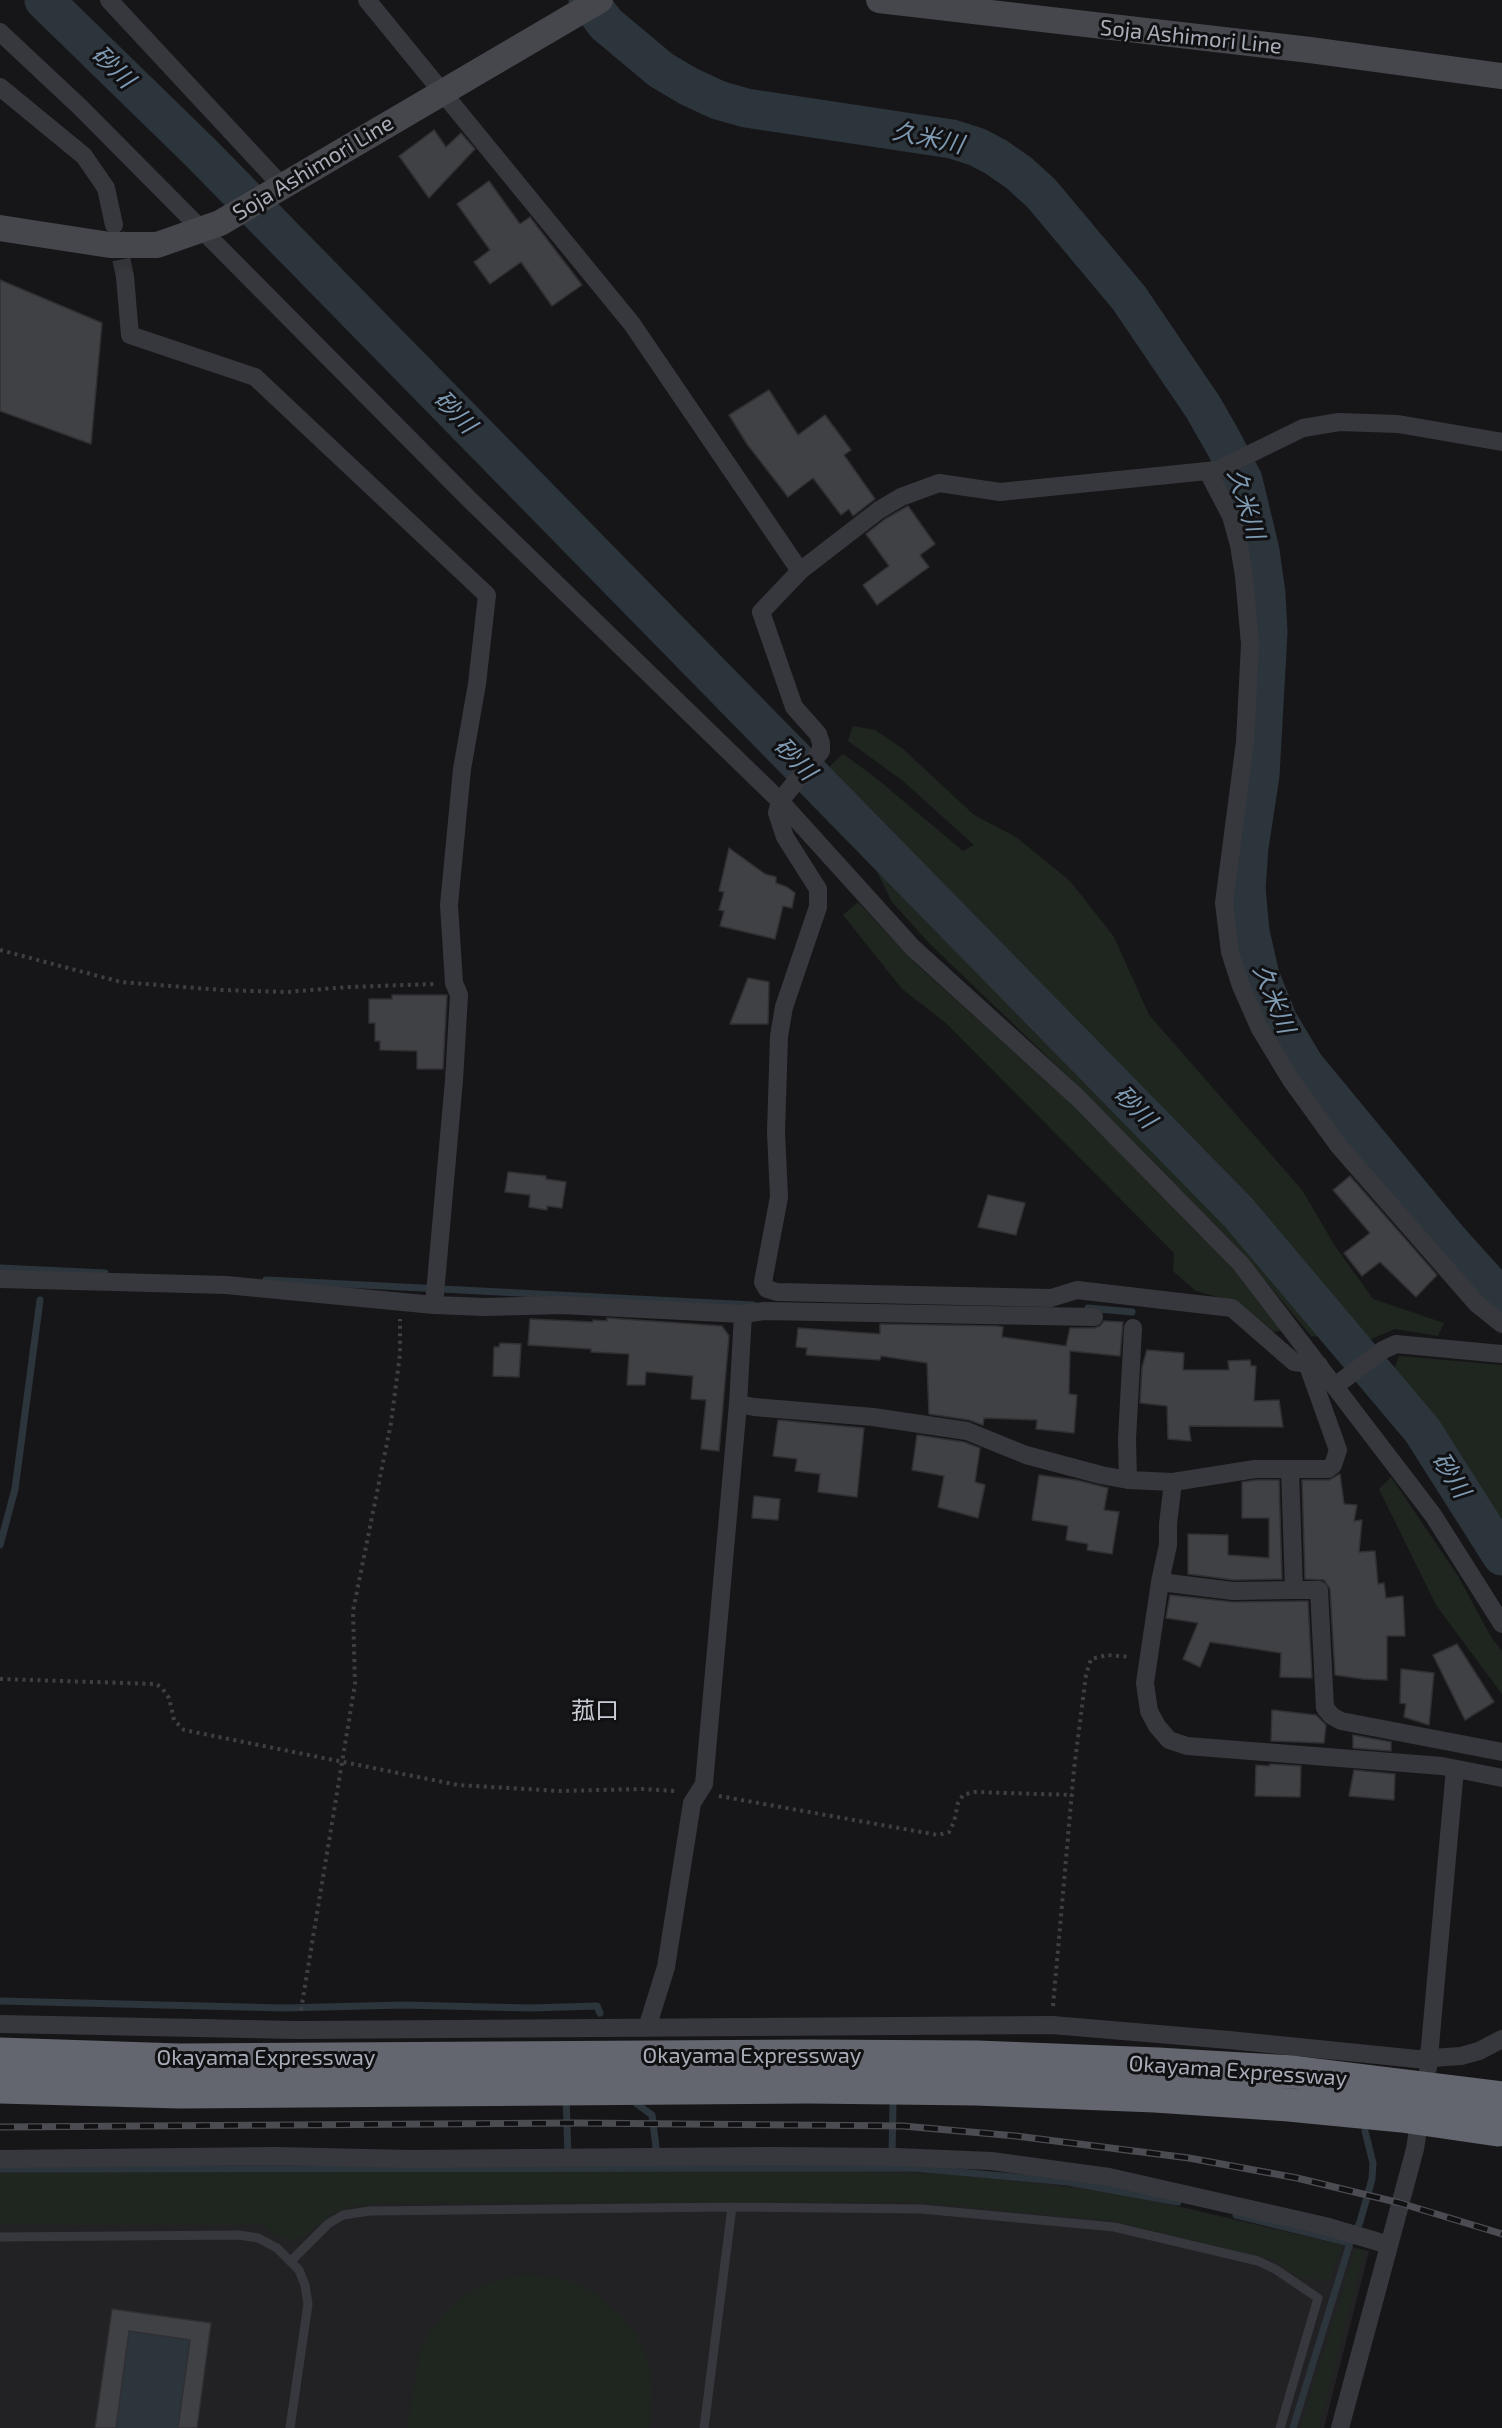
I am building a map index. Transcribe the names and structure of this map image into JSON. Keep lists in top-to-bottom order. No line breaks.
{"streets":{"highway":["Okayama Expressway"],"main road":["Soja Ashimori Line"]},"districts":["菰口"],"water":["砂川","久米川"]}
